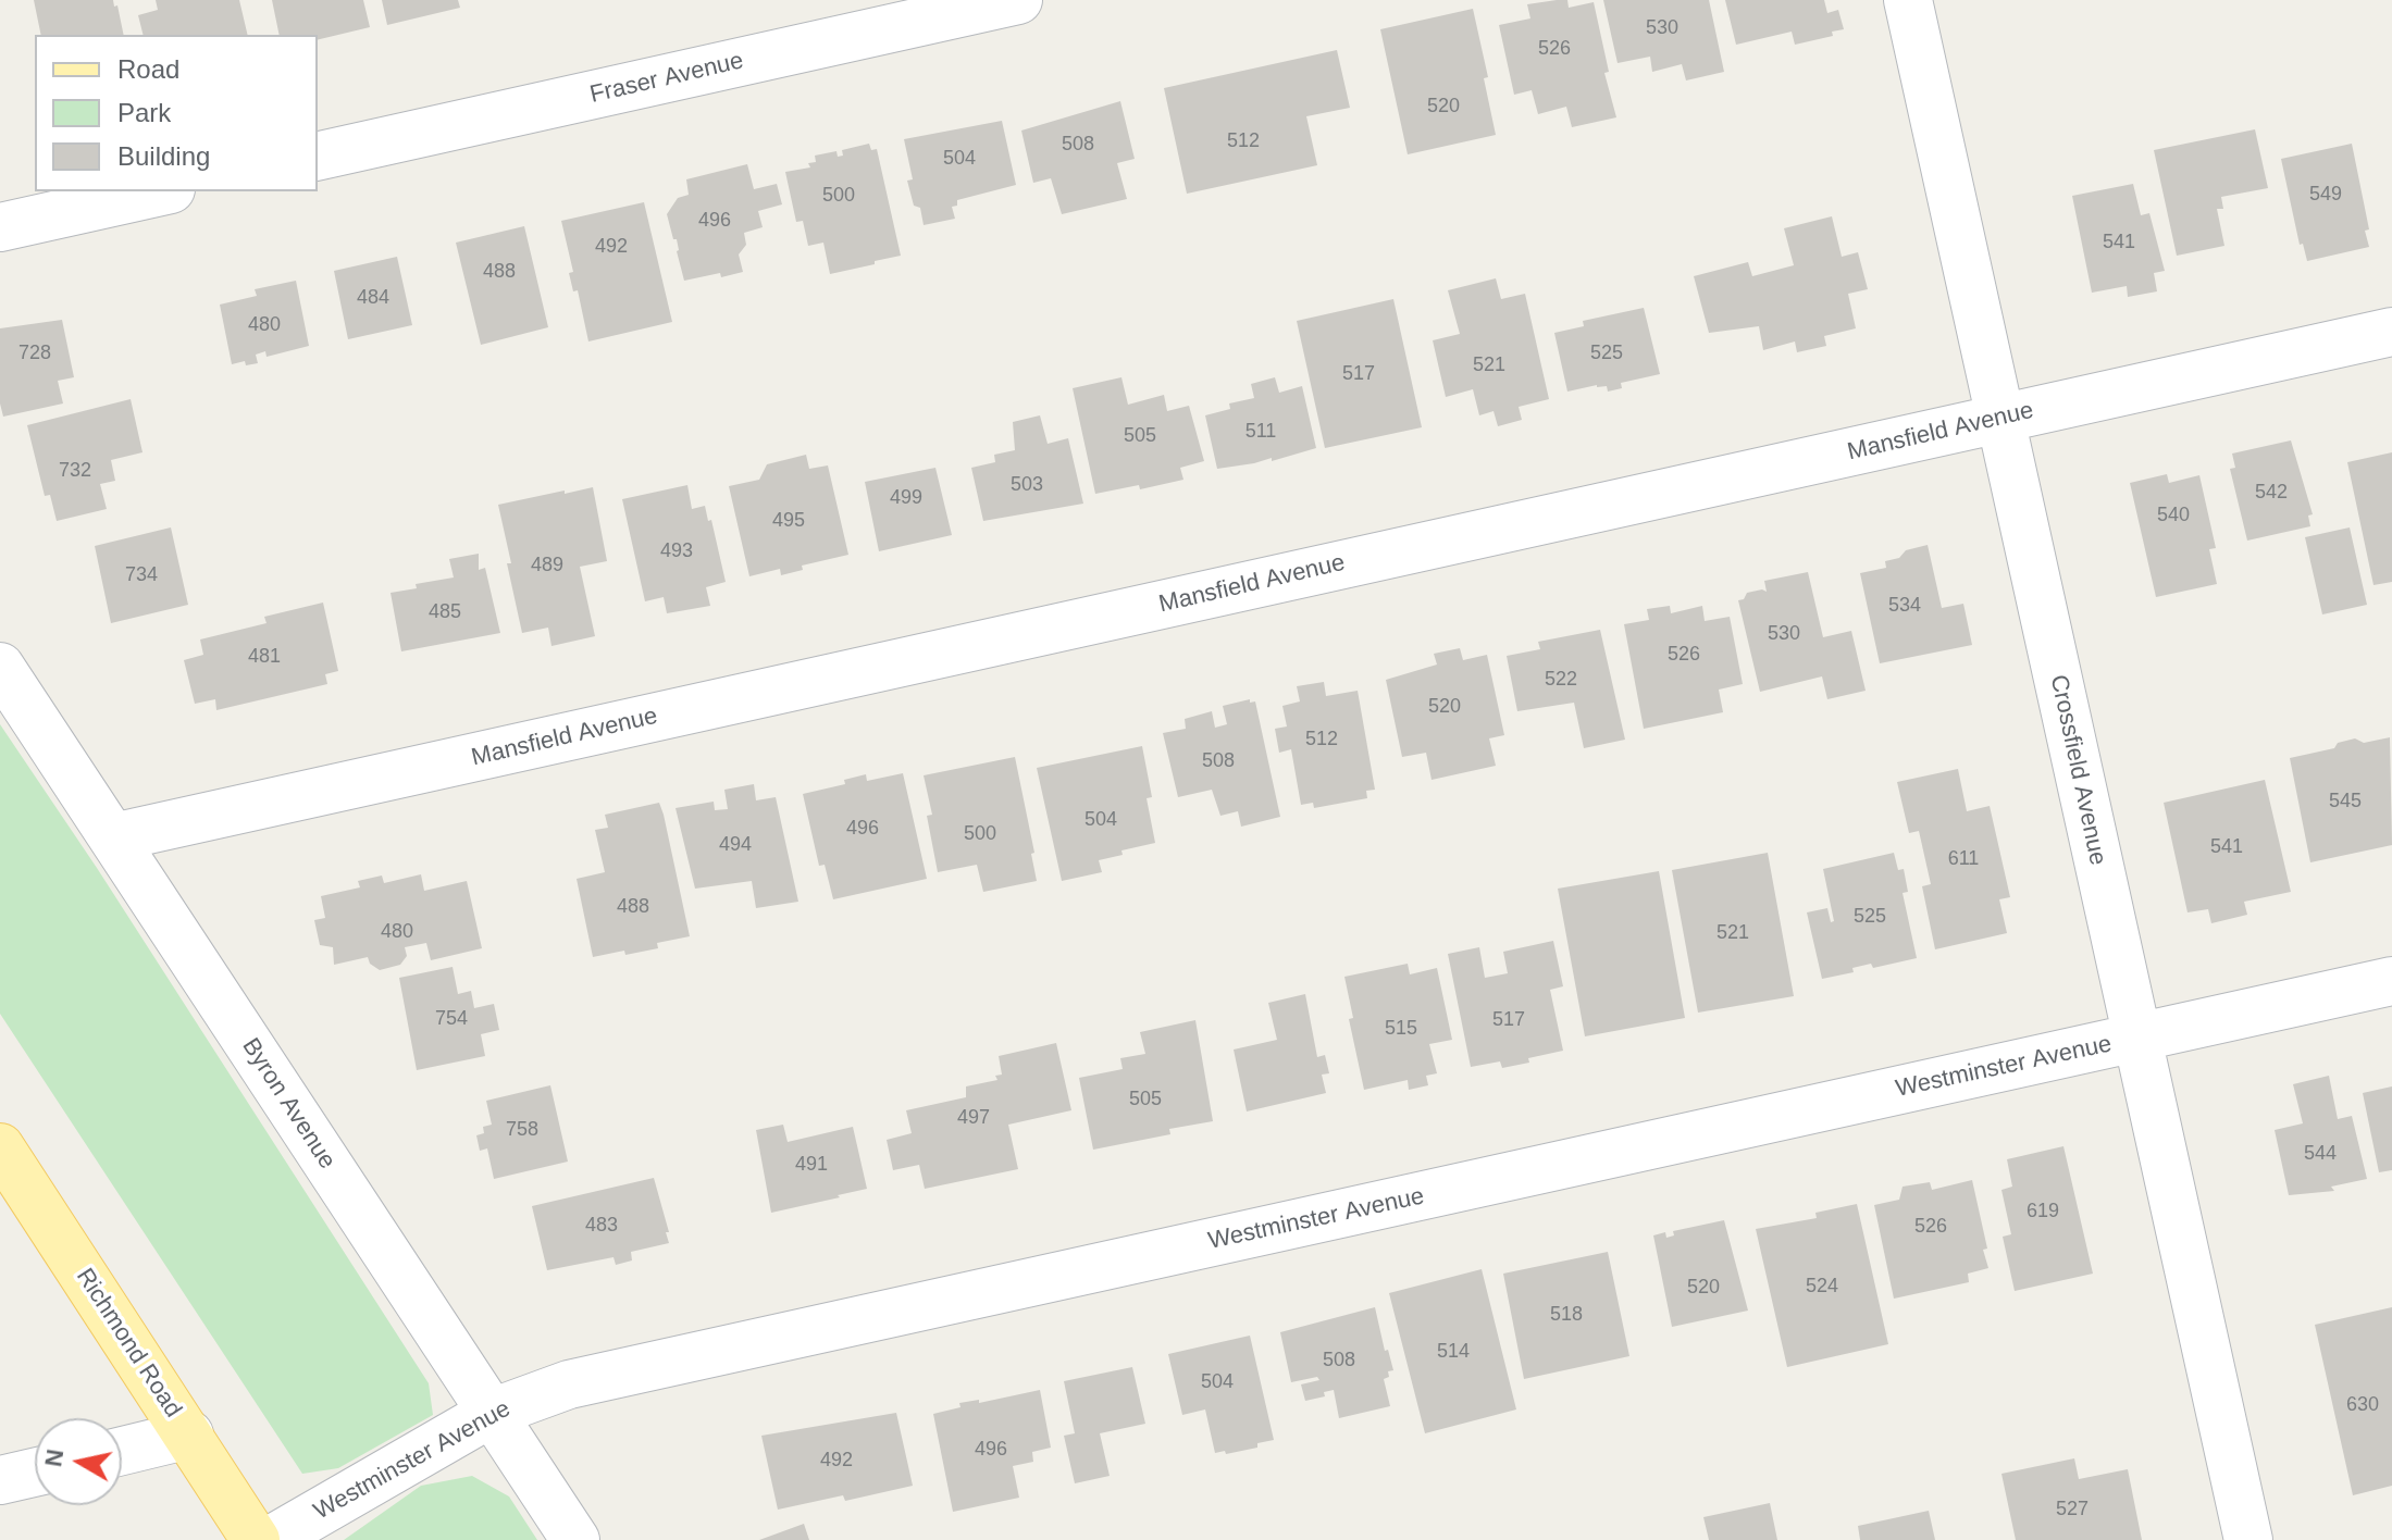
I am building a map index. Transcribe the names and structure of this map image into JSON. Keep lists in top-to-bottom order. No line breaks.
{"streets":{"main road":["Richmond Road"],"street":["Fraser Avenue","Mansfield Avenue","Crossfield Avenue","Westminster Avenue","Byron Avenue"]},"crossings":[["Mansfield Avenue","Crossfield Avenue"],["Mansfield Avenue","Byron Avenue"],["Crossfield Avenue","Westminster Avenue"],["Westminster Avenue","Byron Avenue"]],"house_numbers":["530","526","520","512","508","504","549","500","496","541","492","488","484","480","728","525","521","517","511","505","732","503","542","499","540","495","493","489","734","534","485","530","526","481","522","520","512","508","545","504","496","500","494","541","611","488","525","480","521","754","517","515","505","497","758","544","491","619","483","526","524","520","518","514","508","504","630","496","492","527"],"legend":["Road","Park","Building"],"north":"left"}
